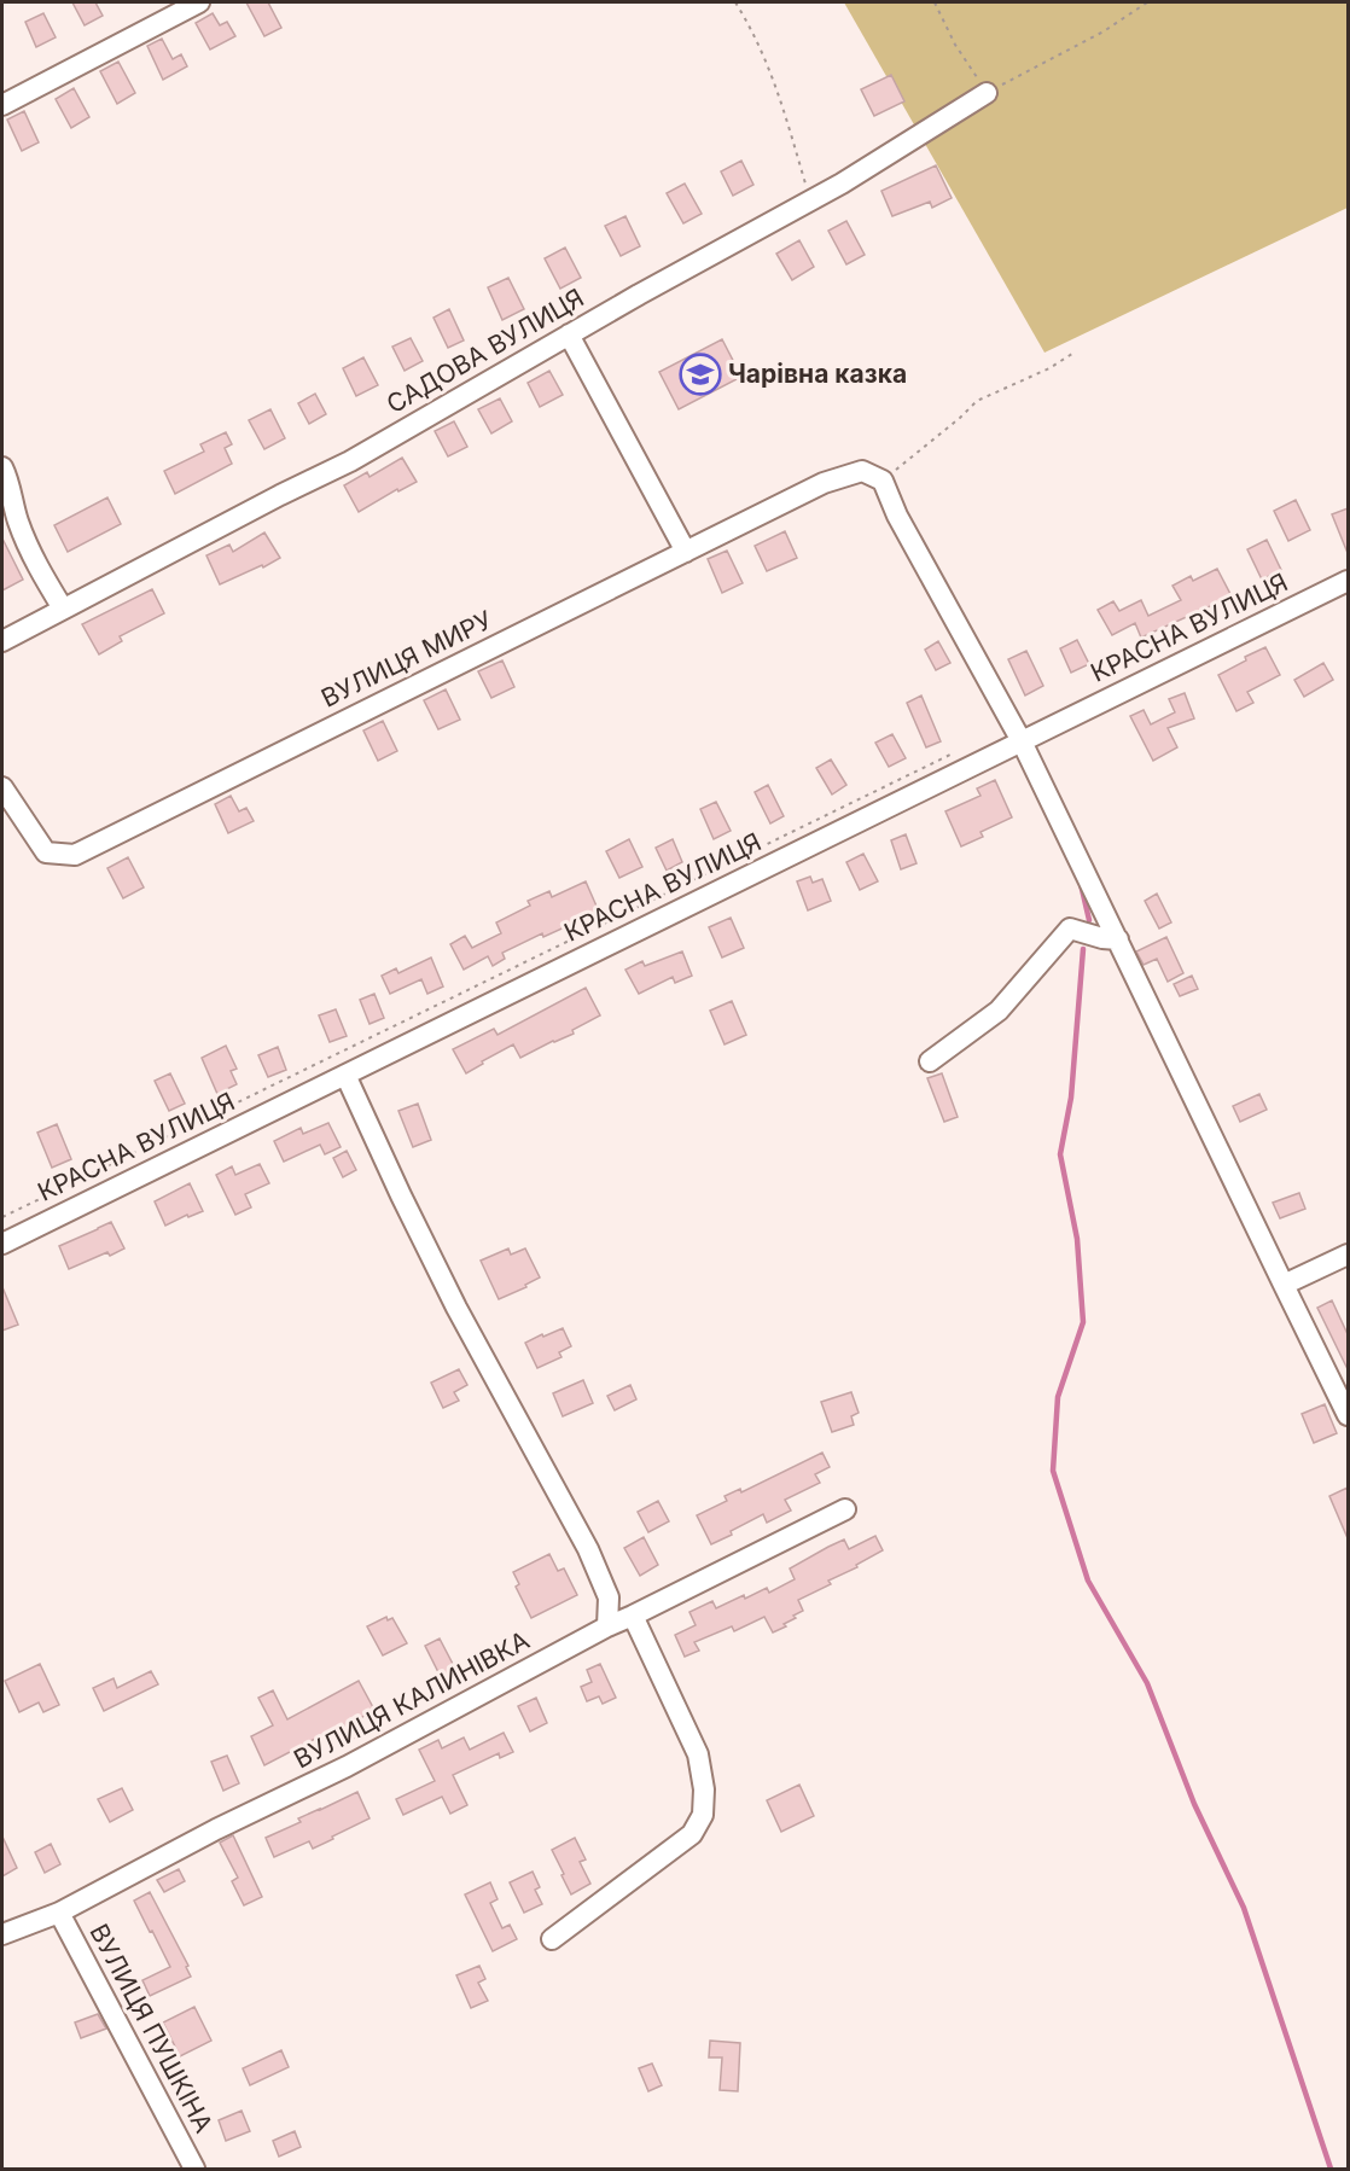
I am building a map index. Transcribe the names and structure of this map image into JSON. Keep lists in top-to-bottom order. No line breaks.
{"streets":{"street":["САДОВА ВУЛИЦЯ","КРАСНА ВУЛИЦЯ","ВУЛИЦЯ МИРУ","ВУЛИЦЯ КАЛИНІВКА","ВУЛИЦЯ ПУШКІНА"]},"crossings":[["ВУЛИЦЯ КАЛИНІВКА","ВУЛИЦЯ ПУШКІНА"]],"places":{"school or university":["Чарівна казка"]}}
